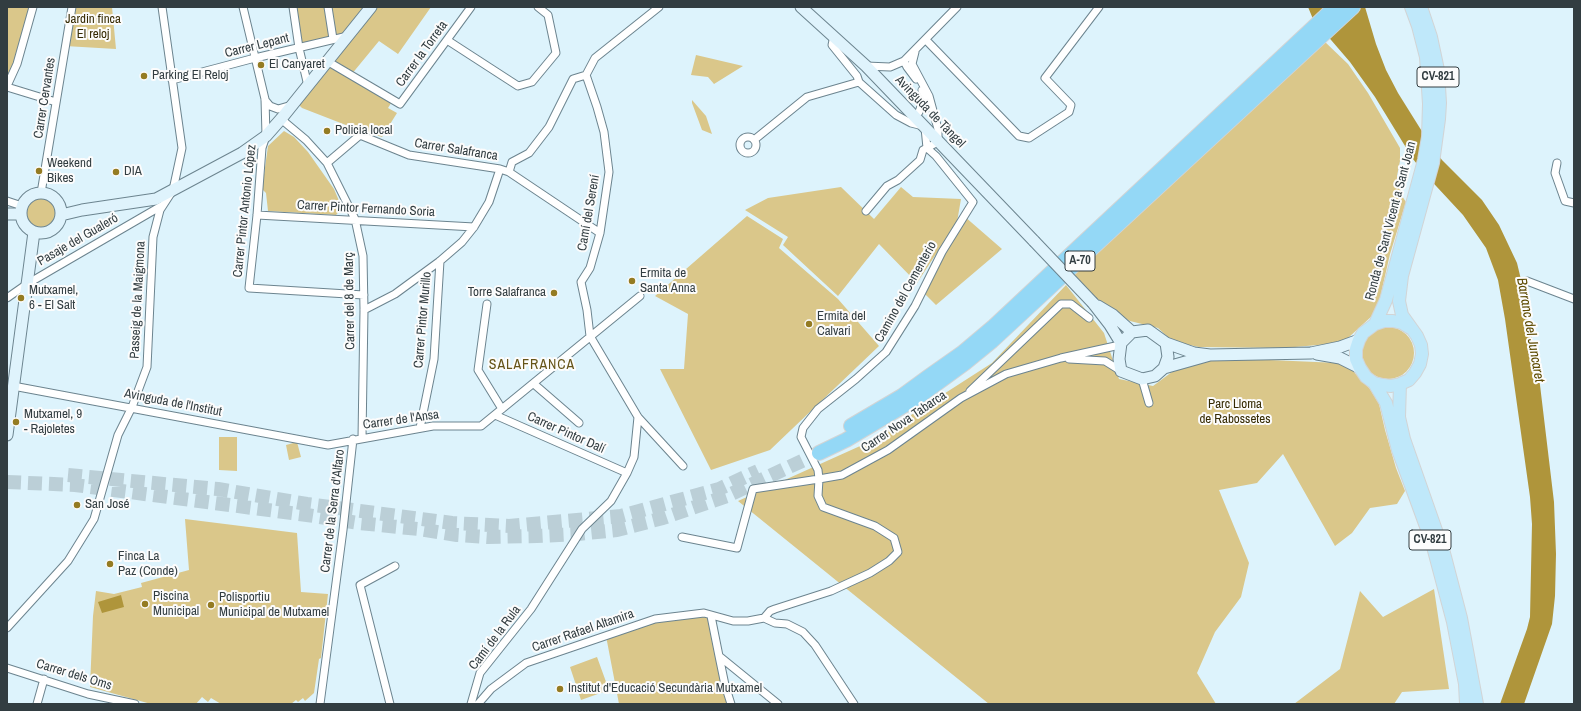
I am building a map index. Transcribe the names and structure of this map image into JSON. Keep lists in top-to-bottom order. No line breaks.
{"streets":{"highway":["A-70"],"main road":["CV-821","Avinguda de Tàngel","Ronda de Sant Vicent a Sant Joan"],"street":["Carrer Lepant","Carrer la Torreta","Carrer Cervantes","Carrer Salafranca","Carrer Pintor Fernando Soria","Carrer Pintor Antonio López","Camí del Serení","Pasaje del Gualeró","Camino del Cementerio","Passeig de la Maigmona","Carrer del 8 de Març","Carrer Pintor Murillo","Avinguda de l'Institut","Carrer de l'Ansa","Carrer Nova Tabarca","Carrer Pintor Dalí","Carrer de la Serra d'Alfaro","Carrer Rafael Altamira","Camí de la Rula","Carrer dels Oms"]},"crossings":[["Carrer Lepant","Carrer Pintor Antonio López"],["Carrer Lepant","Passeig de la Maigmona"],["CV-821","Ronda de Sant Vicent a Sant Joan"],["CV-821","Carrer Nova Tabarca"],["Carrer Salafranca","Camí del Serení"],["Carrer Salafranca","Carrer del 8 de Març"],["Carrer Pintor Fernando Soria","Carrer Pintor Antonio López"],["Carrer Pintor Fernando Soria","Carrer del 8 de Març"],["Carrer Pintor Antonio López","Carrer del 8 de Març"],["Camí del Serení","Carrer de l'Ansa"],["Pasaje del Gualeró","Passeig de la Maigmona"],["Camino del Cementerio","Carrer Nova Tabarca"],["Passeig de la Maigmona","Avinguda de l'Institut"],["Carrer del 8 de Març","Carrer de l'Ansa"],["Carrer Pintor Murillo","Carrer de l'Ansa"],["Avinguda de l'Institut","Carrer de l'Ansa"],["Carrer de l'Ansa","Carrer Pintor Dalí"],["Carrer de l'Ansa","Carrer de la Serra d'Alfaro"],["Carrer Pintor Dalí","Camí de la Rula"]],"districts":["SALAFRANCA"],"water":["Barranc del Juncaret"],"parks":["Jardin finca El reloj","Parc Lloma de Rabossetes"],"places":["El Canyaret","Parking El Reloj","Policia local","Weekend Bikes","DIA","Ermita de Santa Anna","Torre Salafranca","Mutxamel, 6 - El Salt","Ermita del Calvari","Mutxamel, 9 - Rajoletes","San José","Finca La Paz (Conde)","Piscina Municipal","Polisportiu Municipal de Mutxamel","Institut d'Educació Secundària Mutxamel"]}
